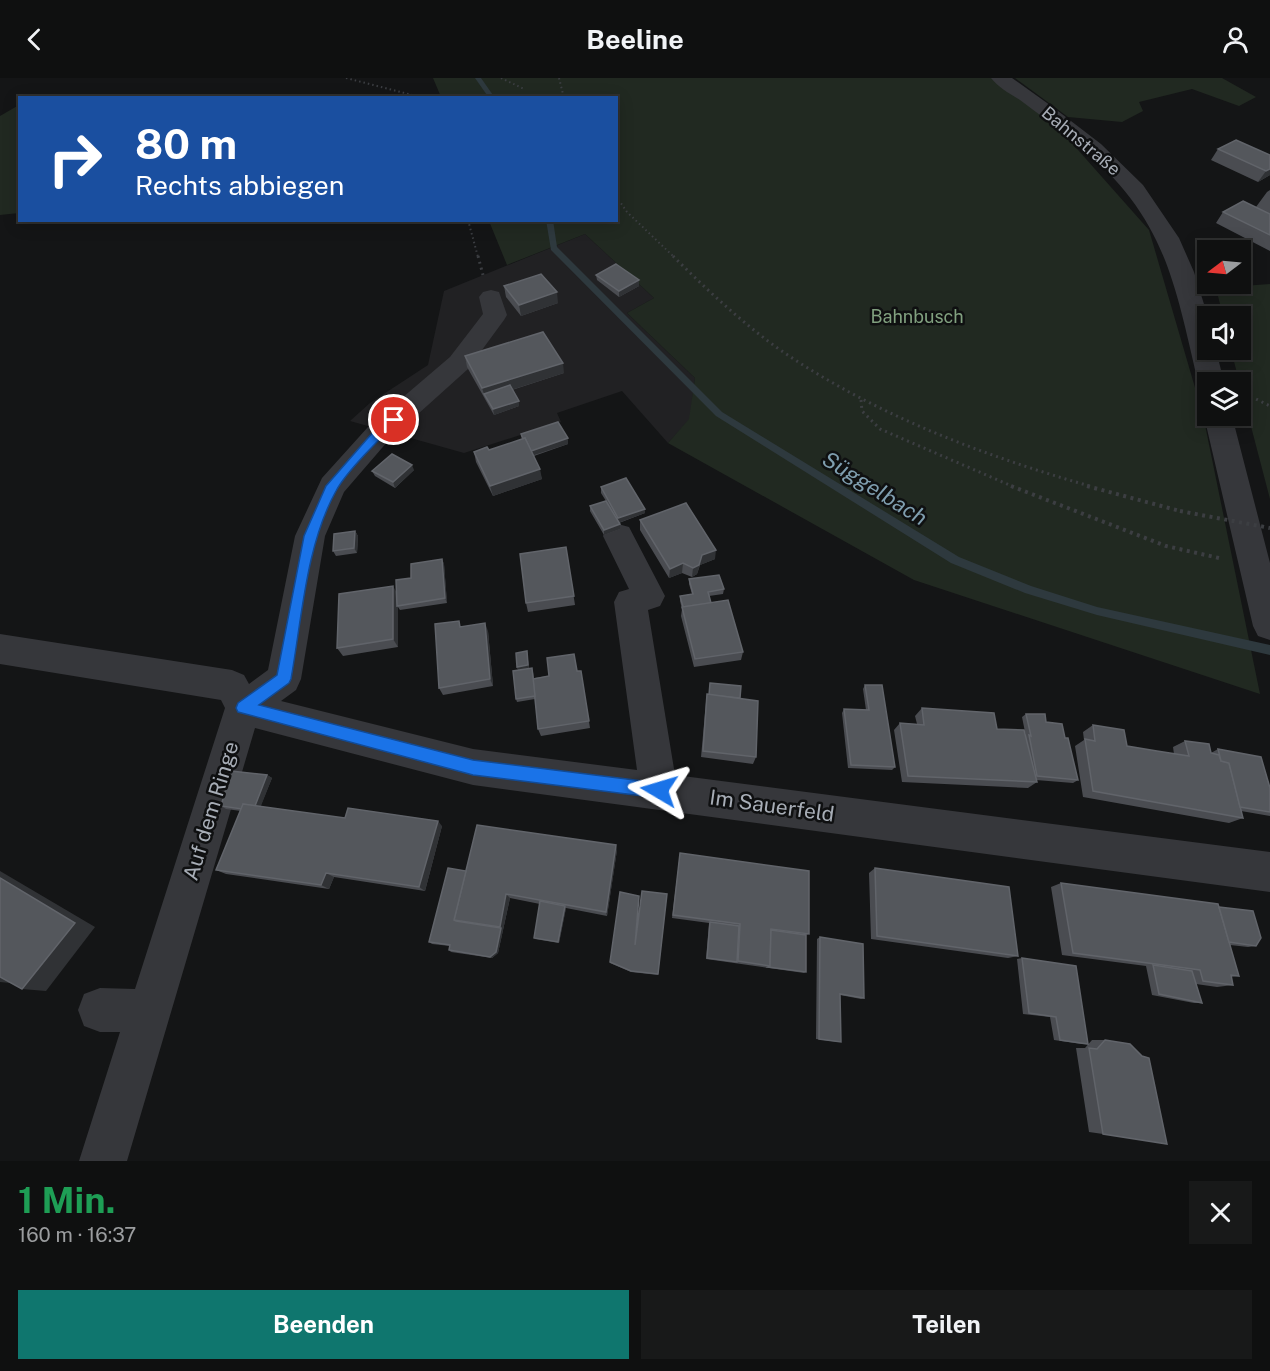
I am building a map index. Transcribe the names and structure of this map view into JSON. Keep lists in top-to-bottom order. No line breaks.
{"streets":{"street":["Bahnstraße","Im Sauerfeld","Auf dem Ringe"]},"crossings":[["Im Sauerfeld","Auf dem Ringe"]],"water":["Süggelbach"],"parks":["Bahnbusch"],"north":"left","page":{"header":"Beeline","turn":["80 m","Rechts abbiegen"],"heading":["1 Min.","160 m · 16:37"],"buttons":["Beenden","Teilen"]}}
